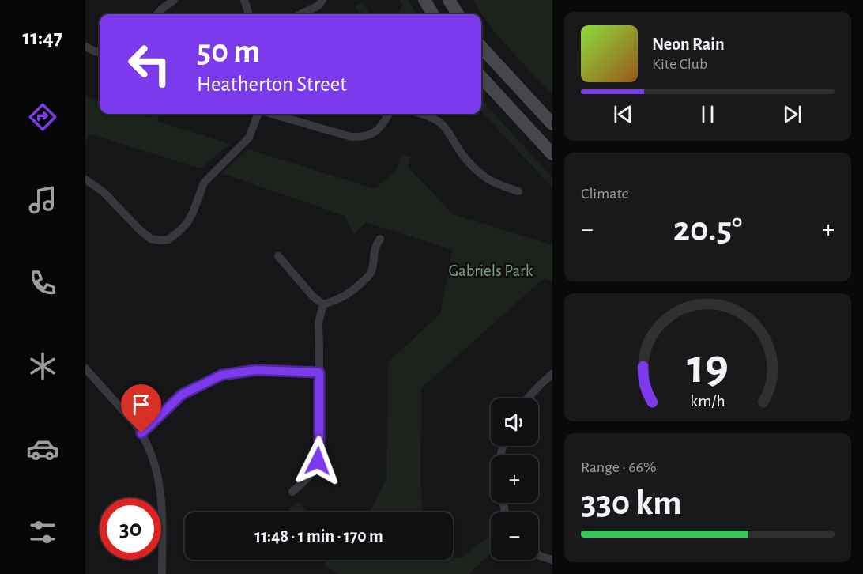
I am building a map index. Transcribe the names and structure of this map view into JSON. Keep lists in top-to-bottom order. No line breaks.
{"parks":["Gabriels Park"],"page":{"tabs":"11:47","turn":["50 m","Heatherton Street"],"song":["Neon Rain","Kite Club"],"tile":["Climate",["Range · 66%","330 km"]],"heat":["−","20.5°","+"],"map_buttons":["+","−"],"limit":"30","trip":"11:48 · 1 min · 170 m","gauge":["19","km/h"]}}
